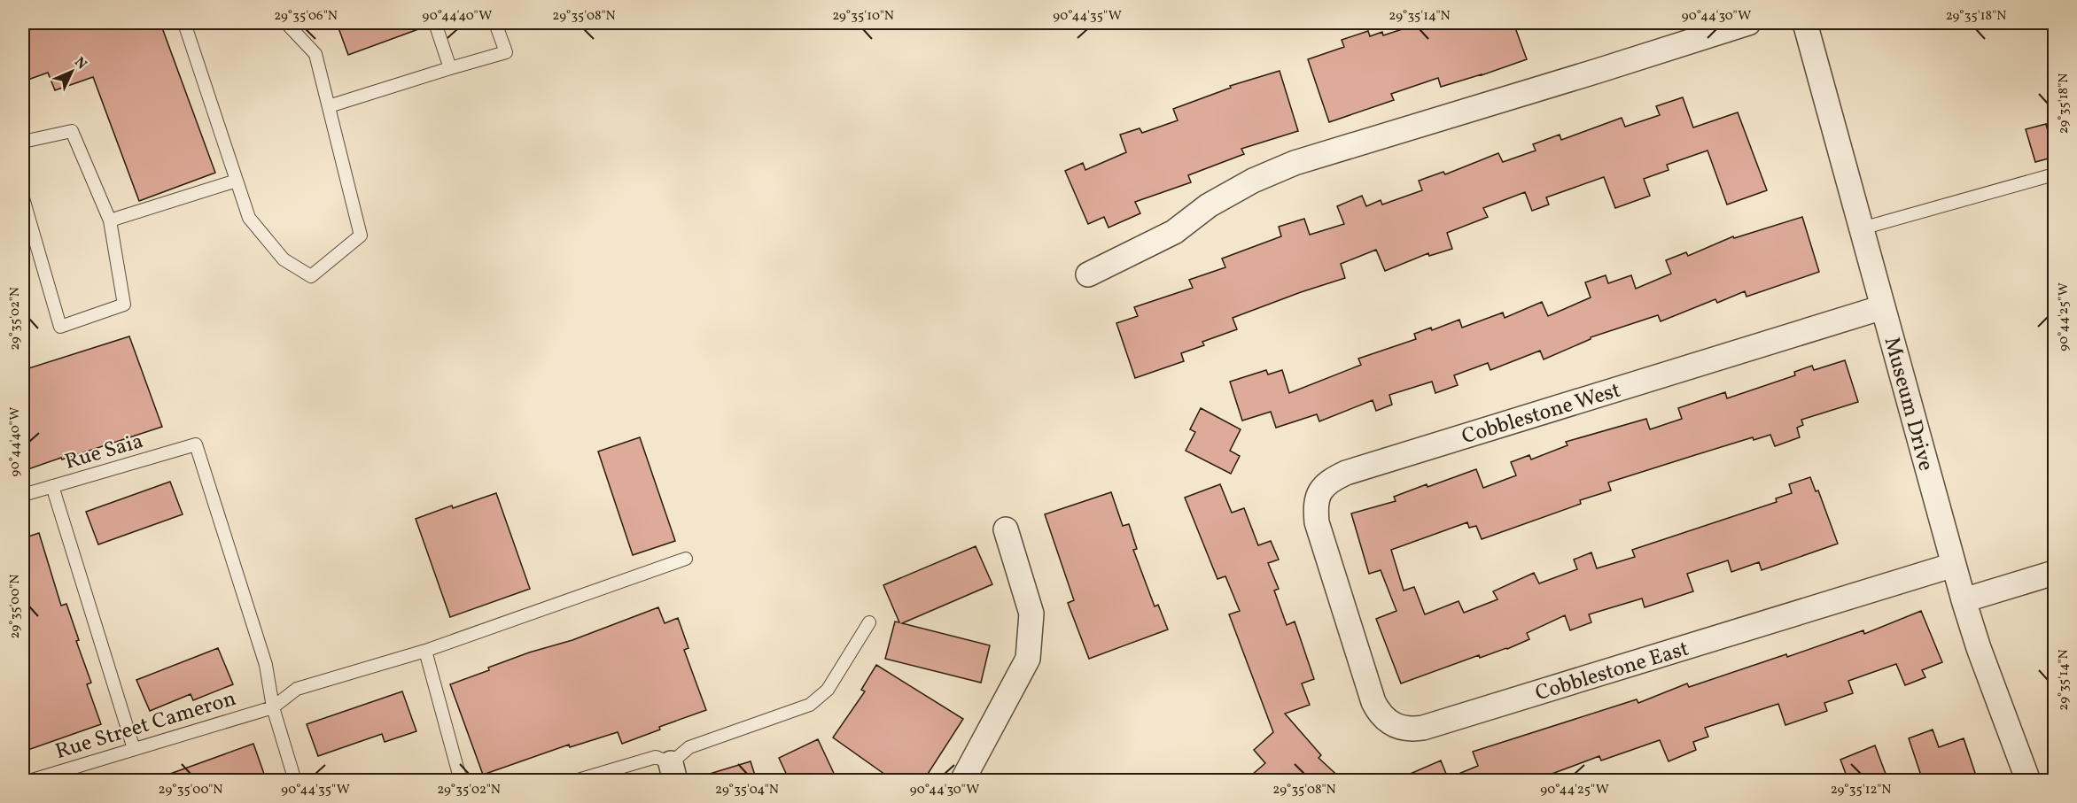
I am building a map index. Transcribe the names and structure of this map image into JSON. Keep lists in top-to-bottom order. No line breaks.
{"streets":{"street":["Museum Drive","Cobblestone West","Cobblestone East"],"lane":["Rue Saia","Rue Street Cameron"]},"crossings":[["Museum Drive","Cobblestone West"],["Museum Drive","Cobblestone East"],["Cobblestone West","Cobblestone East"],["Rue Saia","Rue Street Cameron"]],"north":"top right","coordinates":["29°35'06\"N","90°44'40\"W","29°35'08\"N","29°35'10\"N","90°44'35\"W","29°35'14\"N","90°44'30\"W","29°35'18\"N","90°44'25\"W","29°35'02\"N","29°35'00\"N","29°35'04\"N","29°35'12\"N"]}
